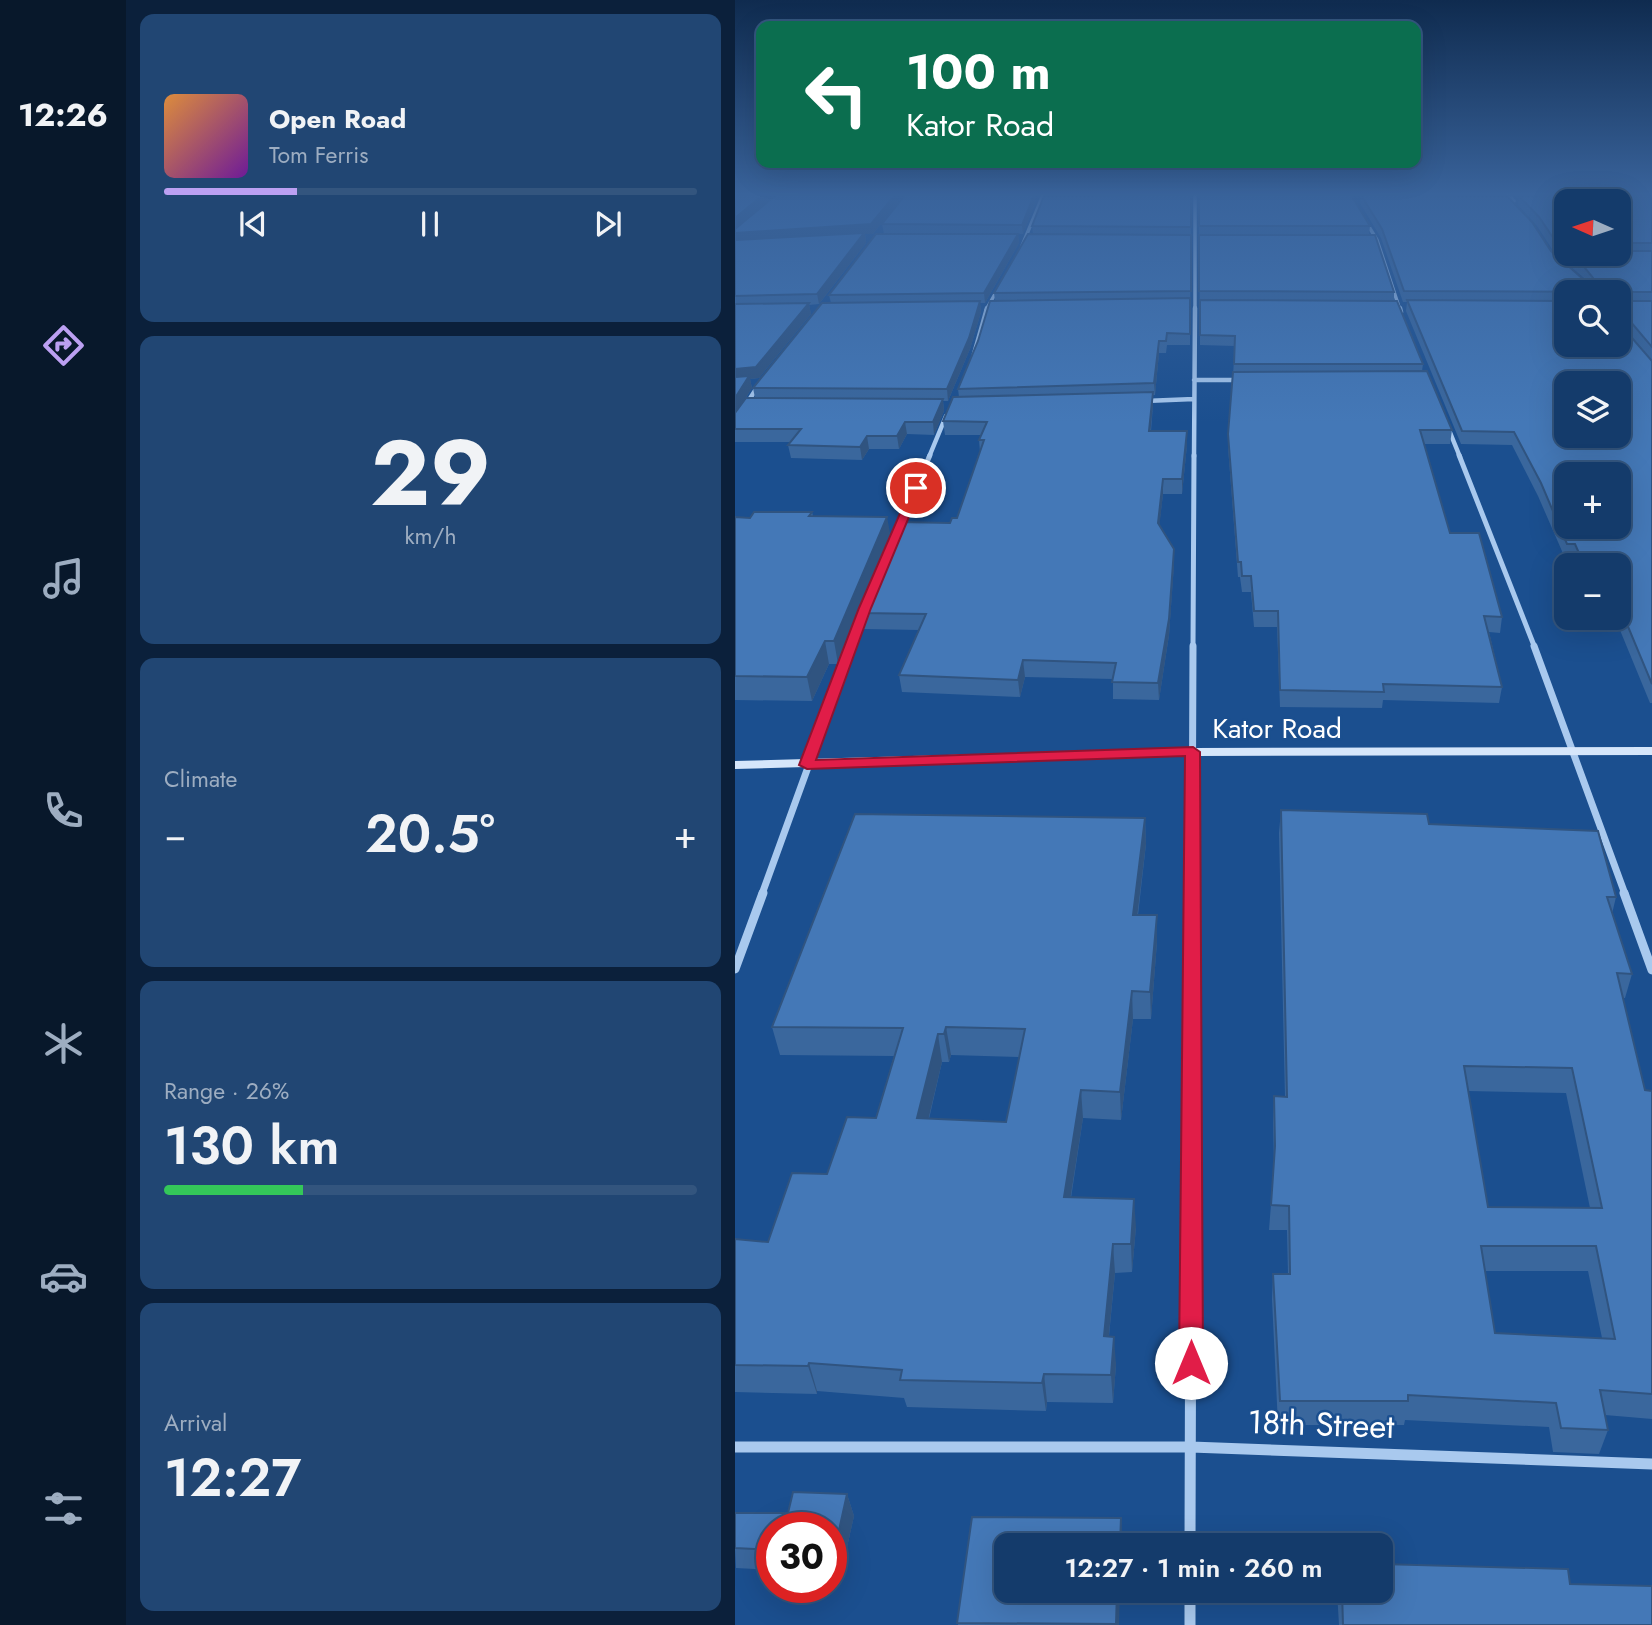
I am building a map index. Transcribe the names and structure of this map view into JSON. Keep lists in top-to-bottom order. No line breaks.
{"streets":{"main road":["Kator Road"],"street":["18th Street"]},"north":"left","page":{"tabs":"12:26","turn":["100 m","Kator Road"],"song":["Open Road","Tom Ferris"],"map_buttons":["+","−"],"tile":[["29","km/h"],"Climate",["Range · 26%","130 km"],["Arrival","12:27"]],"heat":["−","20.5°","+"],"limit":"30","trip":"12:27 · 1 min · 260 m"}}
